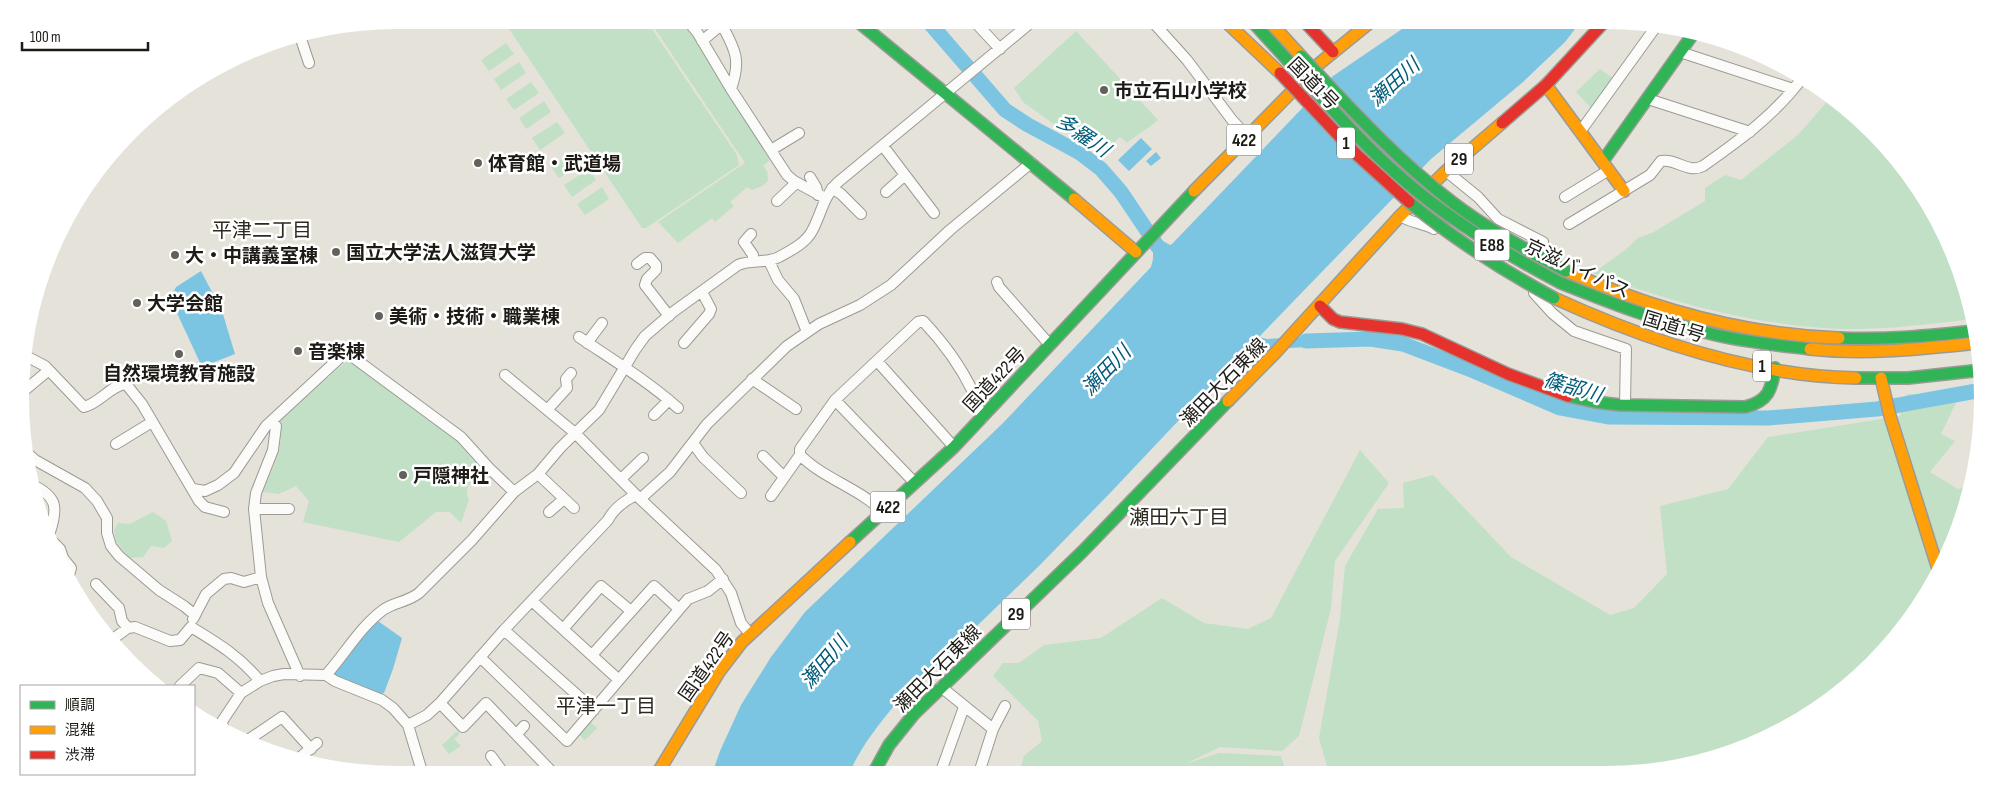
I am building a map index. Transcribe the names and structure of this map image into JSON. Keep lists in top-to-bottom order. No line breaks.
{"streets":{"main road":["国道1号","422","1","29","E88","京滋バイパス","国道422号","瀬田大石東線"]},"districts":["平津二丁目","瀬田六丁目","平津一丁目"],"water":["瀬田川","多羅川","篠部川"],"places":["市立石山小学校","体育館・武道場","国立大学法人滋賀大学","大・中講義室棟","大学会館","美術・技術・職業棟","音楽棟","自然環境教育施設","戸隠神社"],"legend":["順調","混雑","渋滞"],"scale_bar":"100 m"}
